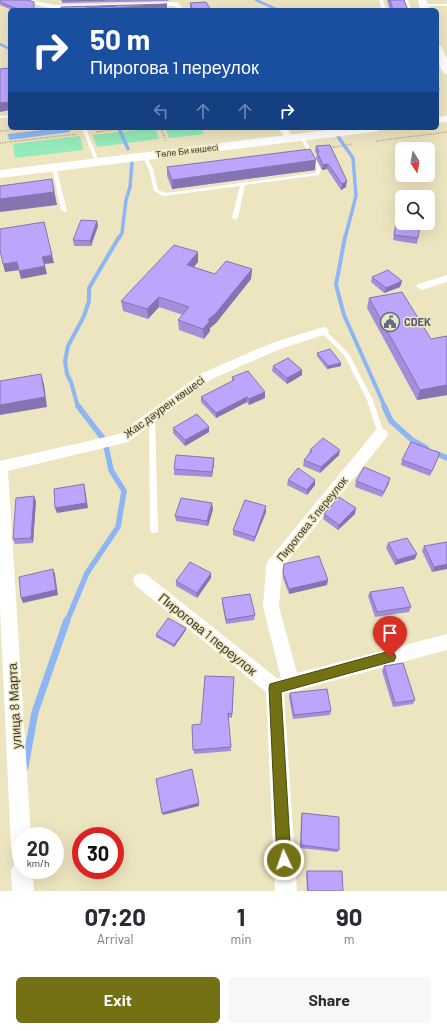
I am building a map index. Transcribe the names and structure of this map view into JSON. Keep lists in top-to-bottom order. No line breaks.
{"streets":{"main road":["Төле Би көшесі"],"street":["Жас дәурен көшесі","Пирогова 3 переулок","Пирогова 1 переулок","улица 8 Марта"]},"crossings":[["Жас дәурен көшесі","улица 8 Марта"],["Пирогова 3 переулок","Пирогова 1 переулок"]],"places":{"public building":["CDEK"]},"north":"bottom","page":{"turn":["50 m","Пирогова 1 переулок"],"speed":"20 km/h","limit":"30","eta":["07:20","Arrival","1","min","90","m"],"buttons":["Exit","Share"]}}
